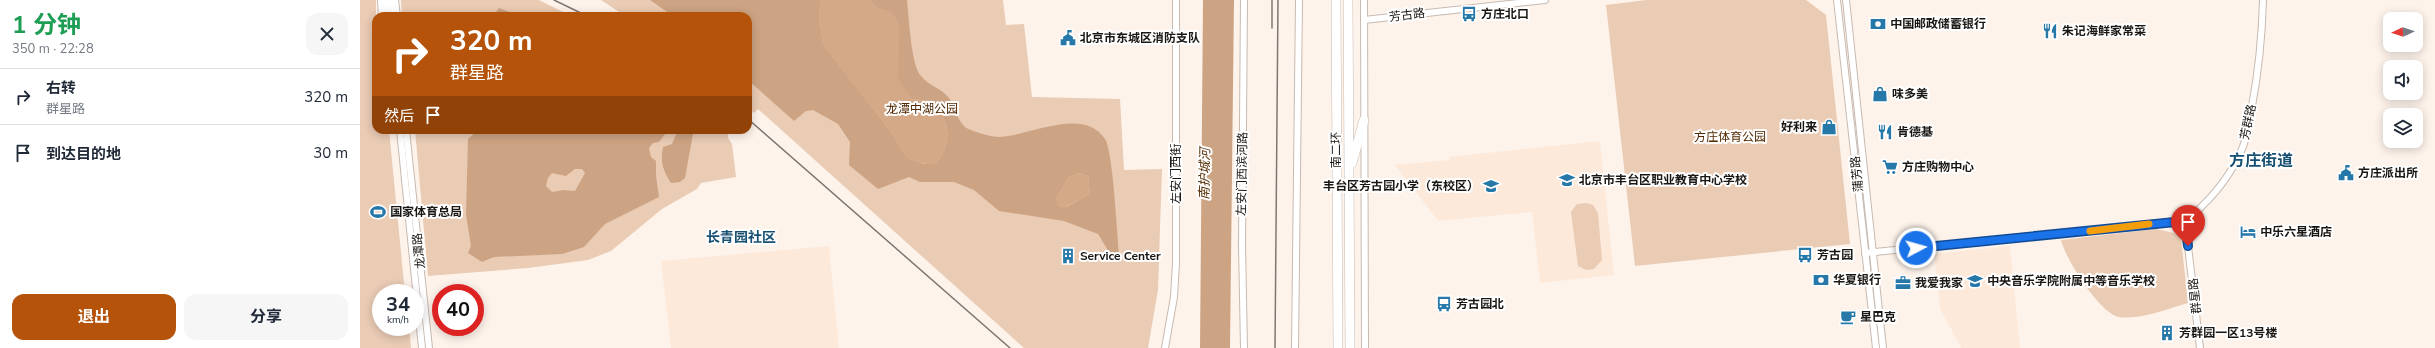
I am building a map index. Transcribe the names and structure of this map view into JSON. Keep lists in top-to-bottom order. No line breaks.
{"streets":{"highway":["南二环"],"street":["芳古路","芳群路","左安门西街","左安门西滨河路","蒲芳路","龙潭路","群星路"]},"crossings":[["芳群路","群星路"]],"districts":["方庄街道","长青园社区"],"water":["南护城河"],"parks":["龙潭中湖公园","方庄体育公园"],"places":{"bus stop":["方庄北口","芳古园","芳古园北"],"bank":["中国邮政储蓄银行","华夏银行"],"restaurant":["朱记海鲜家常菜","肯德基"],"public building":["北京市东城区消防支队","方庄派出所"],"shop":["味多美","好利来"],"supermarket":["方庄购物中心"],"school or university":["北京市丰台区职业教育中心学校","丰台区芳古园小学（东校区）","中央音乐学院附属中等音乐学校"],"sports":["国家体育总局"],"hotel":["中乐六星酒店"],"building":["Service Center","芳群园一区13号楼"],"office":["我爱我家"],"cafe":["星巴克"]},"north":"left","page":{"heading":["1 分钟","350 m · 22:28"],"turn":["320 m","群星路"],"list":[{"name":"右转","note":"群星路","value":"320 m"},{"name":"到达目的地","value":"30 m"}],"then":"然后","speed":"34 km/h","limit":"40","buttons":["退出","分享"]}}
